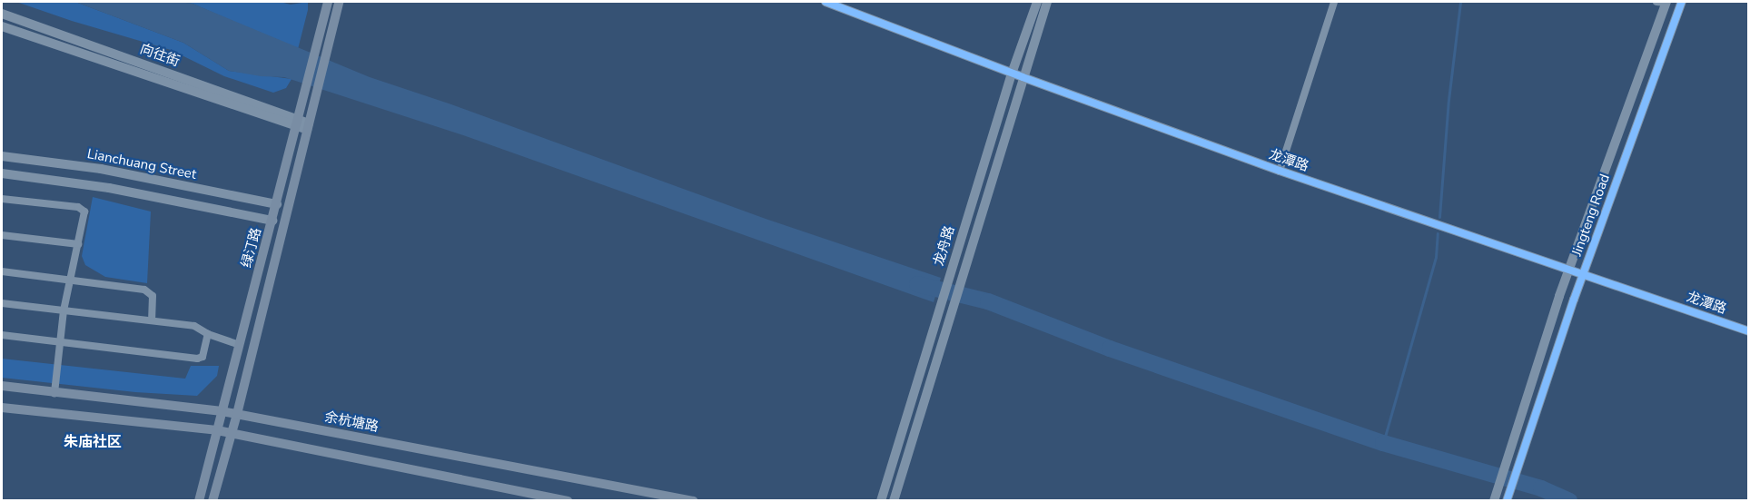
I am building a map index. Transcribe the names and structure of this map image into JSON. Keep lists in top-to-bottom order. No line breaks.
{"streets":{"main road":["绿汀路","余杭塘路"],"street":["向往街","龙潭路","Lianchuang Street","Jingteng Road","龙舟路"]},"crossings":[["向往街","绿汀路"],["龙潭路","Jingteng Road"],["龙潭路","龙舟路"],["Lianchuang Street","绿汀路"],["绿汀路","余杭塘路"]],"districts":["朱庙社区"]}
